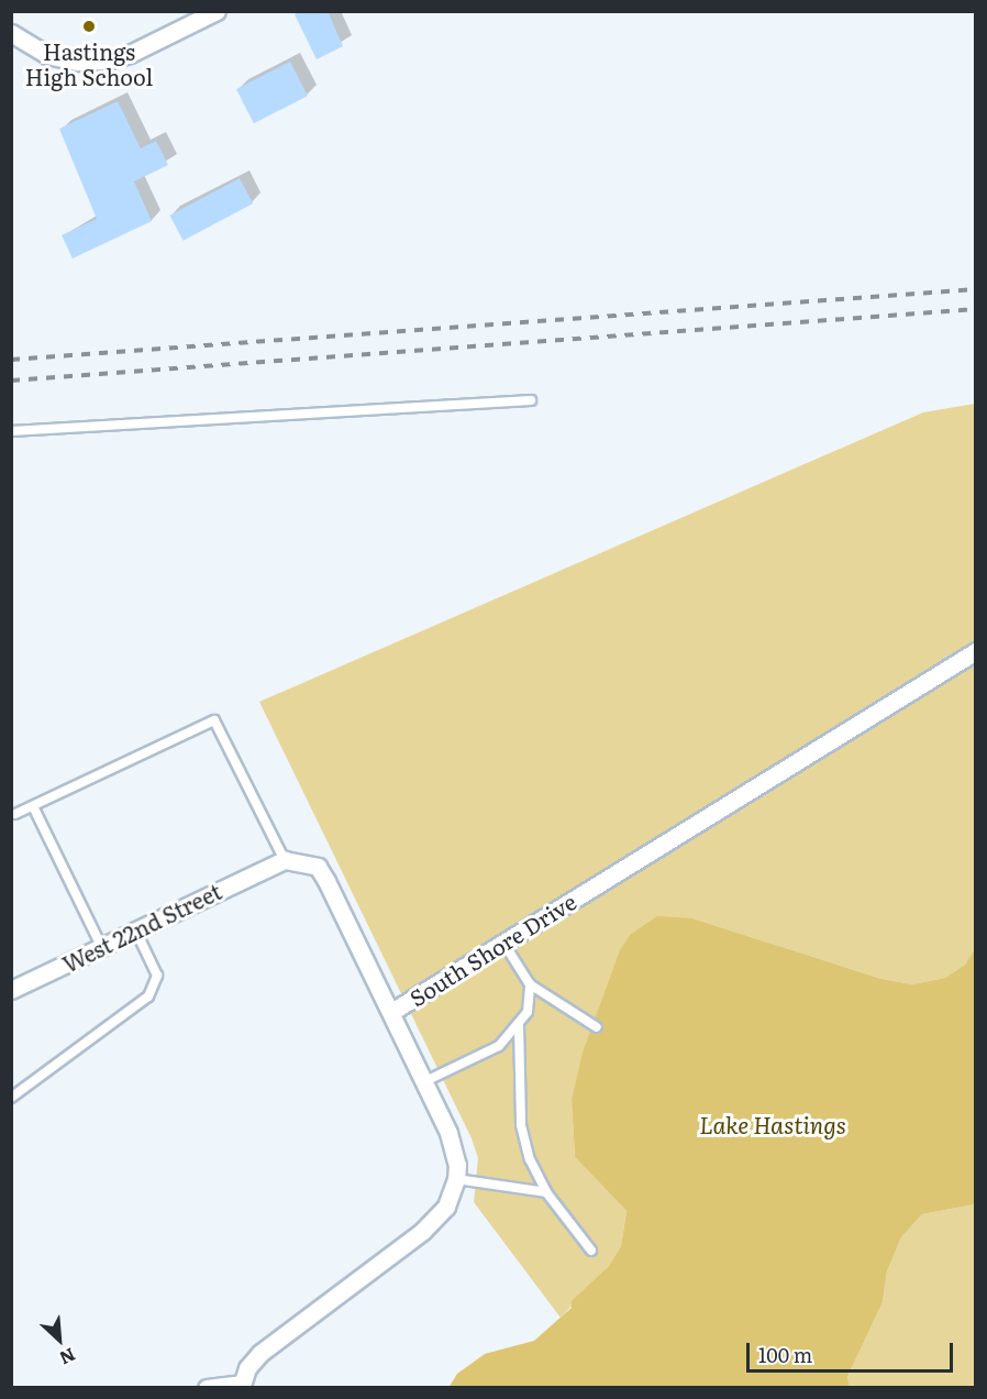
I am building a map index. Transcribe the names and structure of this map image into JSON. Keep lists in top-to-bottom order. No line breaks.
{"streets":{"street":["West 22nd Street","South Shore Drive"]},"water":["Lake Hastings"],"places":["Hastings High School"],"scale_bar":"100 m","north":"bottom right"}
